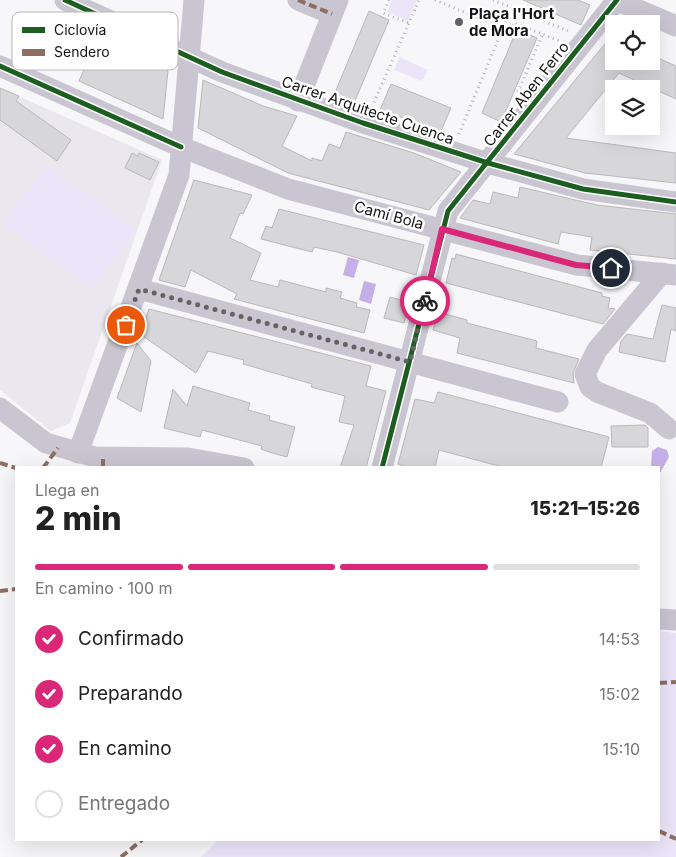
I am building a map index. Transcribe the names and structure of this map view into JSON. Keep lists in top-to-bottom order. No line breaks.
{"streets":{"street":["Carrer Aben Ferro","Carrer Arquitecte Cuenca","Camí Bola"]},"crossings":[["Carrer Aben Ferro","Carrer Arquitecte Cuenca"],["Carrer Aben Ferro","Camí Bola"]],"places":["Plaça l'Hort de Mora"],"legend":["Ciclovía","Sendero"],"page":{"heading":["2 min","Llega en","15:21–15:26"],"bar":"En camino · 100 m","list":[["Confirmado","14:53"],["Preparando","15:02"],["En camino","15:10"],"Entregado"]}}
